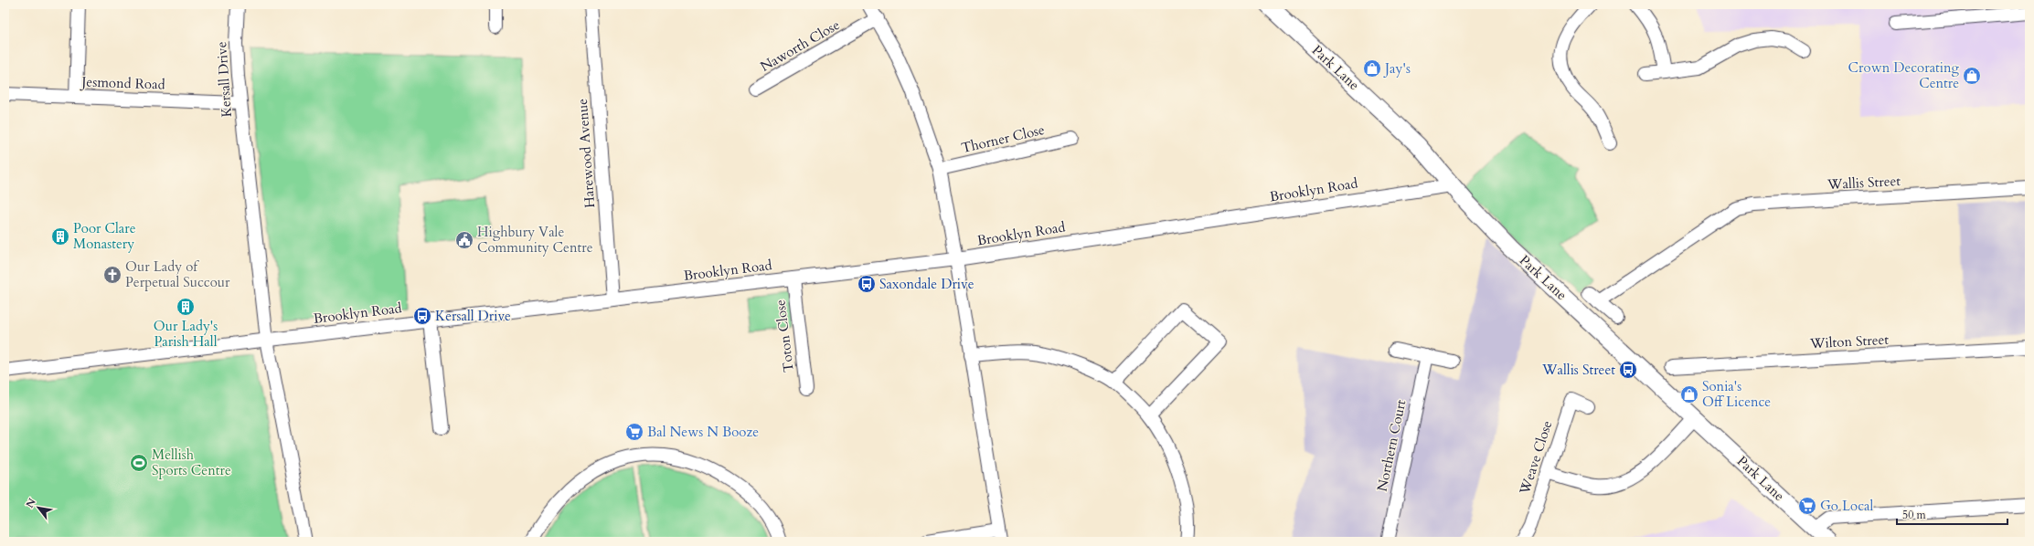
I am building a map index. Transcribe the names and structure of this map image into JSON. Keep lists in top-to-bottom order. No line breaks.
{"streets":{"street":["Naworth Close","Park Lane","Kersall Drive","Jesmond Road","Thorner Close","Harewood Avenue","Wallis Street","Brooklyn Road","Toton Close","Wilton Street","Northern Court","Weave Close"]},"crossings":[["Park Lane","Brooklyn Road"],["Kersall Drive","Jesmond Road"],["Kersall Drive","Brooklyn Road"],["Harewood Avenue","Brooklyn Road"],["Brooklyn Road","Toton Close"]],"places":{"shop":["Jay's","Crown Decorating Centre","Sonia's Off Licence"],"building":["Poor Clare Monastery","Our Lady's Parish Hall"],"public building":["Highbury Vale Community Centre"],"church":["Our Lady of Perpetual Succour"],"bus stop":["Saxondale Drive","Kersall Drive","Wallis Street"],"supermarket":["Bal News N Booze","Go Local"],"sports":["Mellish Sports Centre"]},"scale_bar":"50 m","north":"top left"}
